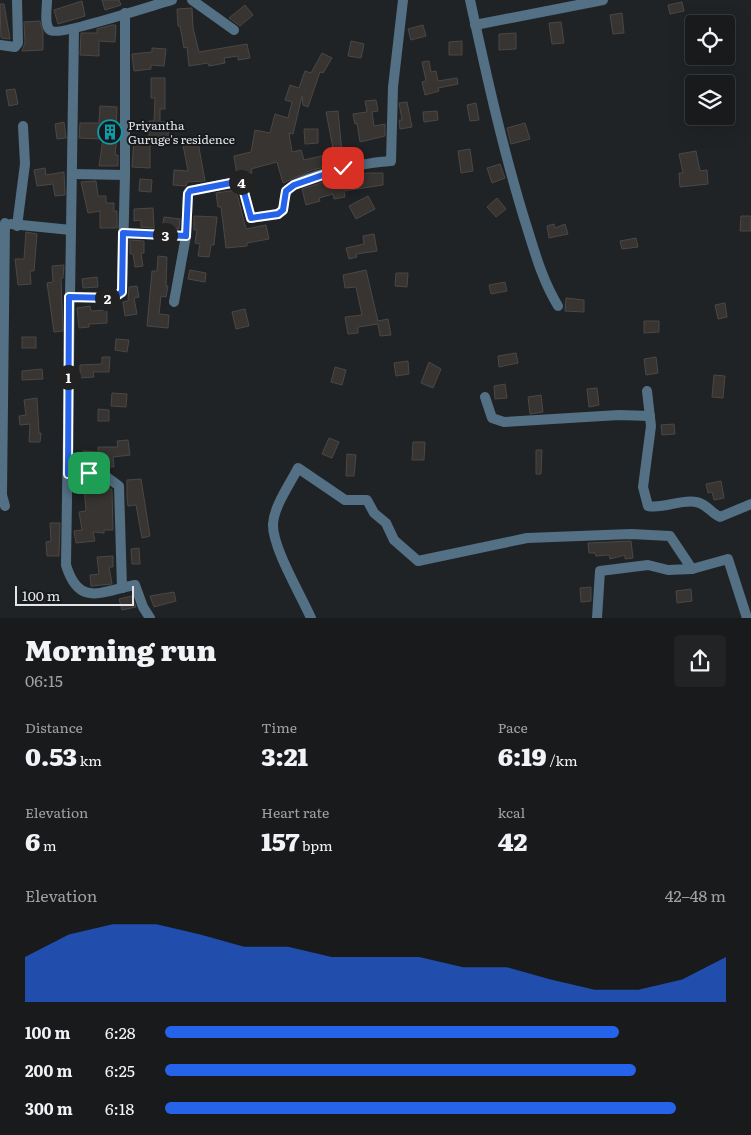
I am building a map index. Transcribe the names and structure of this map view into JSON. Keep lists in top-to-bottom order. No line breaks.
{"places":{"building":["Priyantha Guruge's residence"]},"scale_bar":"100 m","page":{"pins":["4","3","2","1"],"scale":"100 m","heading":["Morning run","06:15"],"stats":[["Distance","0.53 km"],["Time","3:21"],["Pace","6:19 /km"],["Elevation","6 m"],["Heart rate","157 bpm"],["kcal","42"]],"chart":["Elevation","42–48 m"],"list":[{"name":"100 m","note":"6:28"},{"name":"200 m","note":"6:25"},{"name":"300 m","note":"6:18"}]}}
